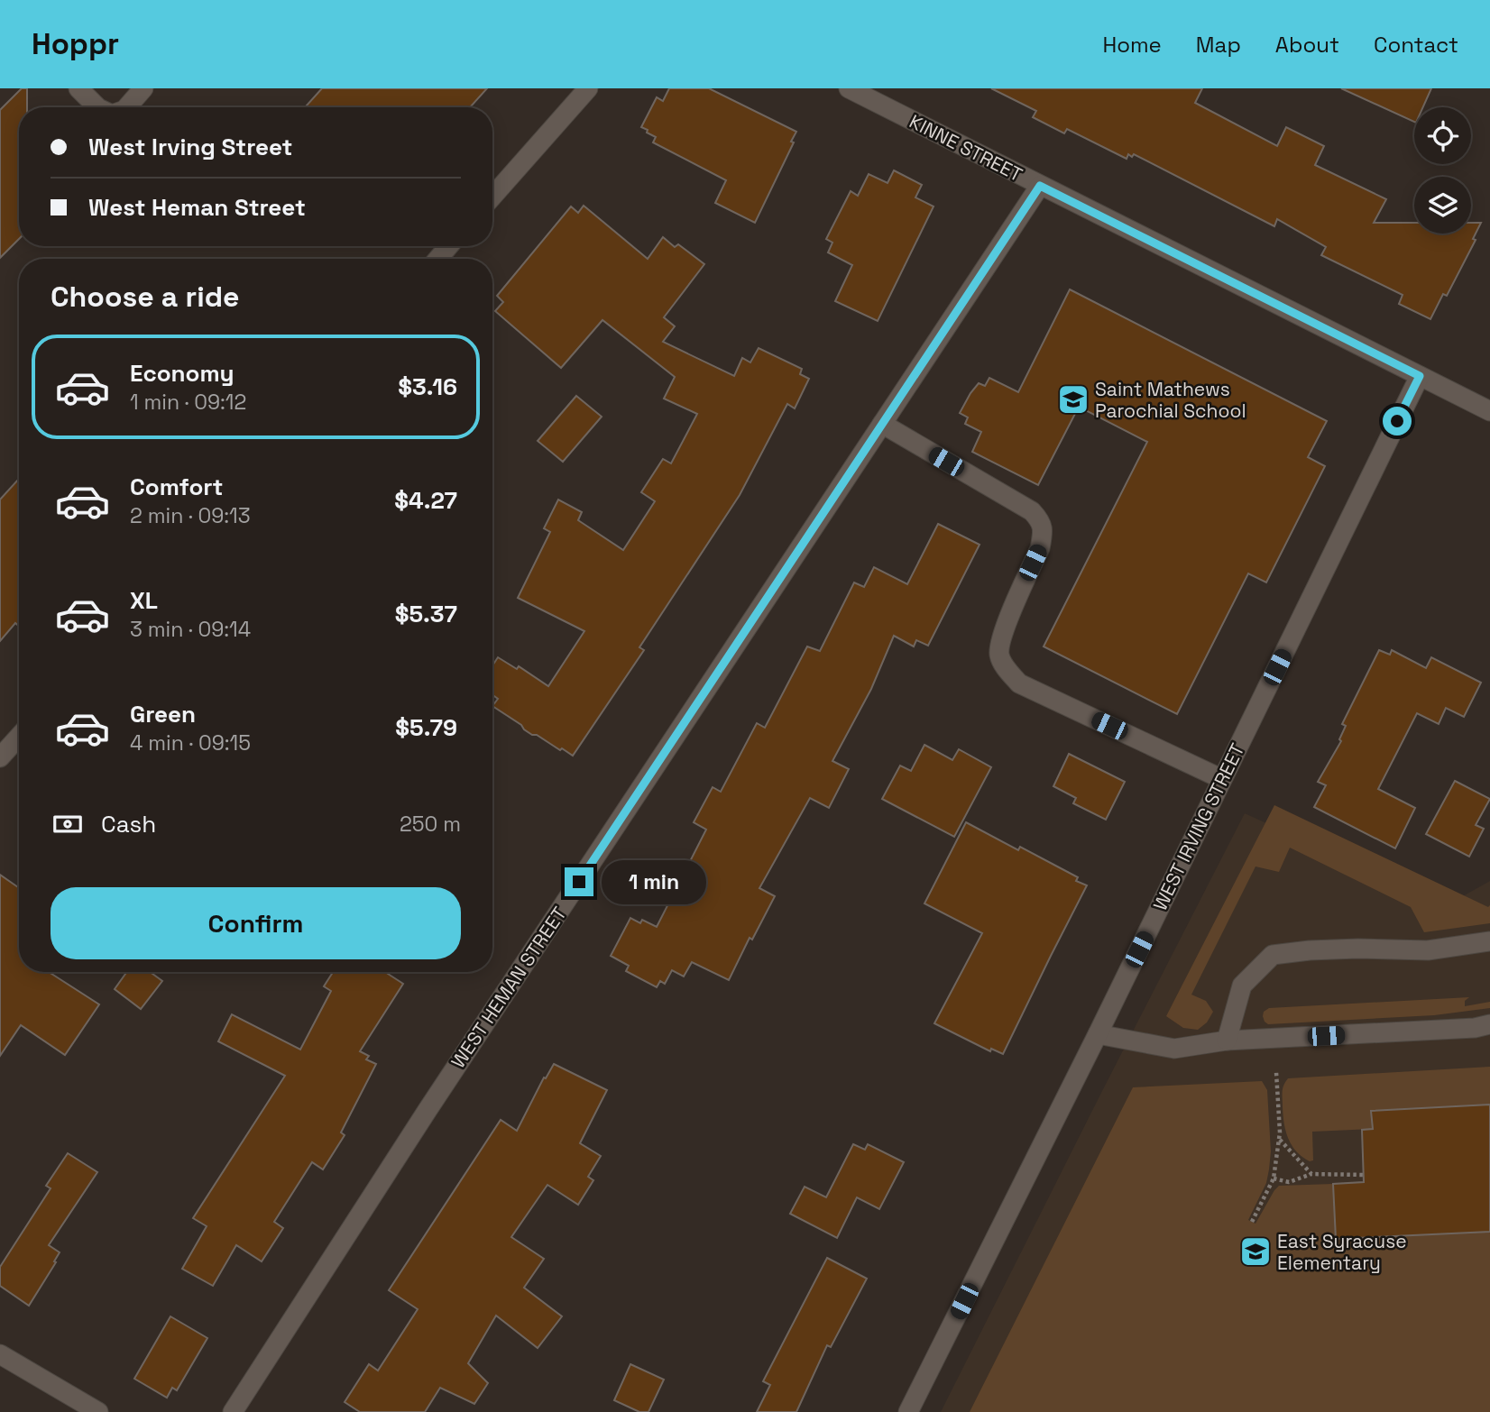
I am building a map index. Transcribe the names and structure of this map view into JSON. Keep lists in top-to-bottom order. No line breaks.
{"streets":{"street":["KINNE STREET","WEST IRVING STREET","WEST HEMAN STREET"]},"crossings":[["KINNE STREET","WEST IRVING STREET"],["KINNE STREET","WEST HEMAN STREET"]],"places":{"school or university":["Saint Mathews Parochial School","East Syracuse Elementary"]},"page":{"header":"Hoppr","nav":["Home","Map","About","Contact"],"banner":["West Irving Street","West Heman Street"],"heading":"Choose a ride","list":[{"name":"Economy","note":"1 min · 09:12","value":"$3.16"},{"name":"Comfort","note":"2 min · 09:13","value":"$4.27"},{"name":"XL","note":"3 min · 09:14","value":"$5.37"},{"name":"Green","note":"4 min · 09:15","value":"$5.79"}],"pay":["Cash","250 m"],"bubble":"1 min","buttons":"Confirm"}}
